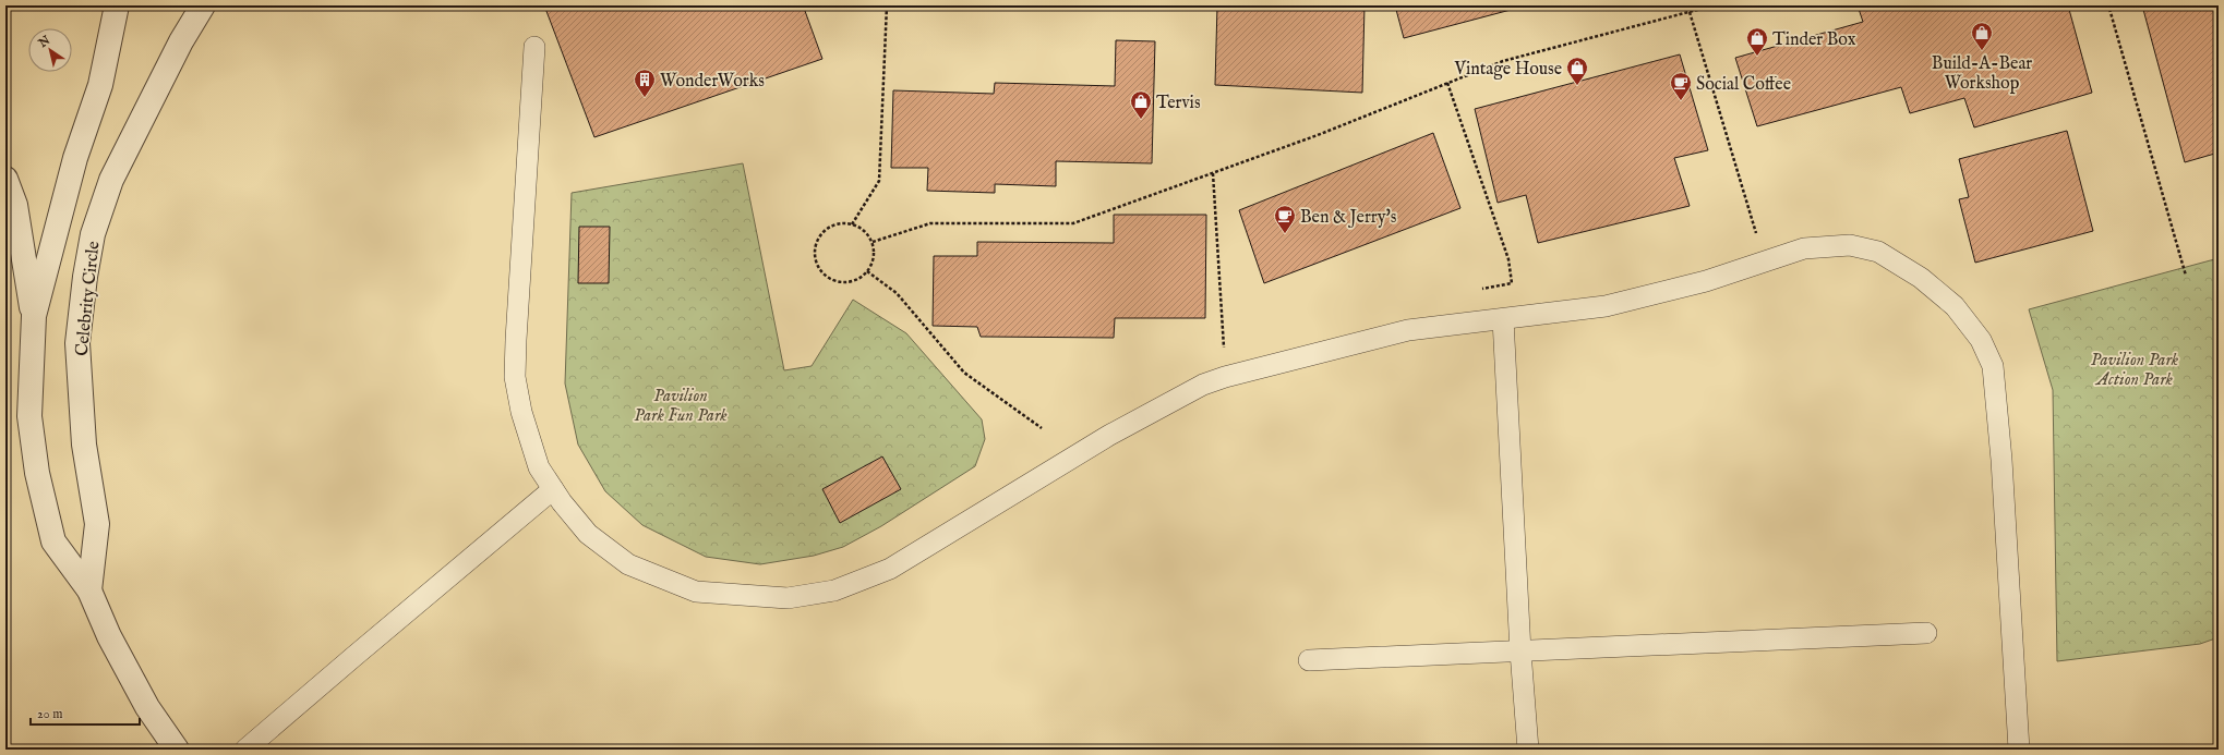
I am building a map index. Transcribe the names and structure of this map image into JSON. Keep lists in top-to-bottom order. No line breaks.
{"streets":{"street":["Celebrity Circle"]},"parks":["Pavilion Park Action Park","Pavilion Park Fun Park"],"places":{"shop":["Build-A-Bear Workshop","Tinder Box","Vintage House","Tervis"],"building":["WonderWorks"],"cafe":["Social Coffee","Ben & Jerry's"]},"scale_bar":"20 m","north":"top left"}
